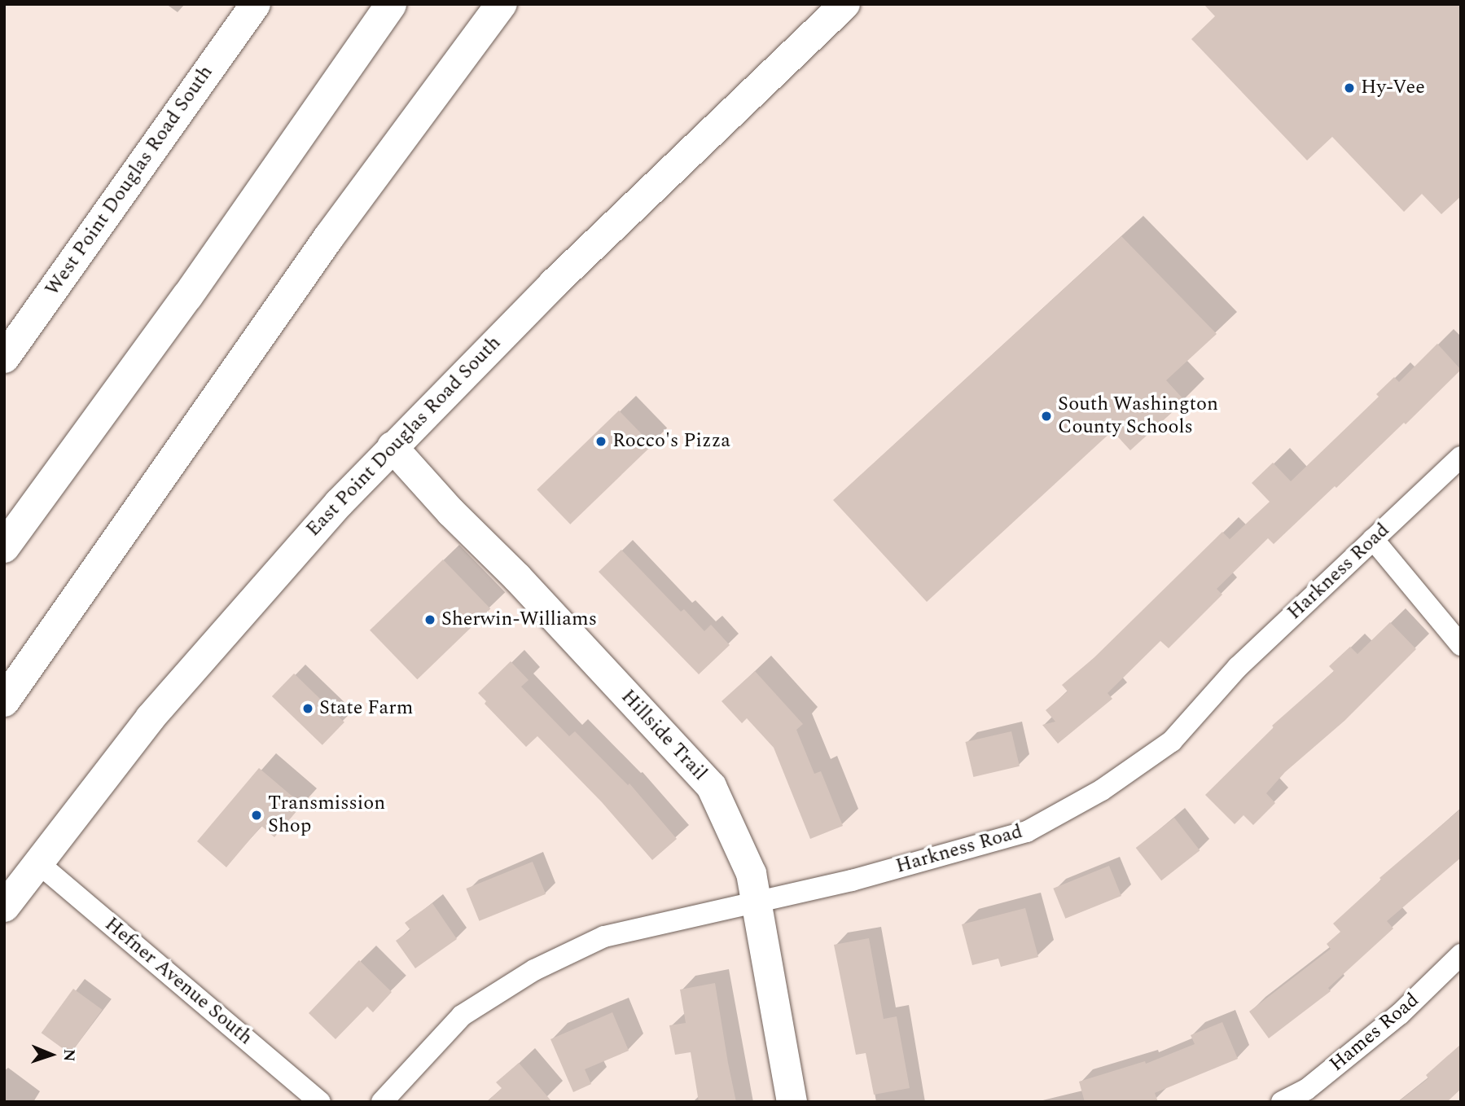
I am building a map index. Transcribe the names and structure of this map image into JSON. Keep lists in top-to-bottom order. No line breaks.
{"streets":{"street":["West Point Douglas Road South","East Point Douglas Road South","Harkness Road","Hillside Trail","Hefner Avenue South","Hames Road"]},"crossings":[["East Point Douglas Road South","Hillside Trail"],["East Point Douglas Road South","Hefner Avenue South"],["Harkness Road","Hillside Trail"]],"places":["Hy-Vee","South Washington County Schools","Rocco's Pizza","Sherwin-Williams","State Farm","Transmission Shop"],"north":"right"}
